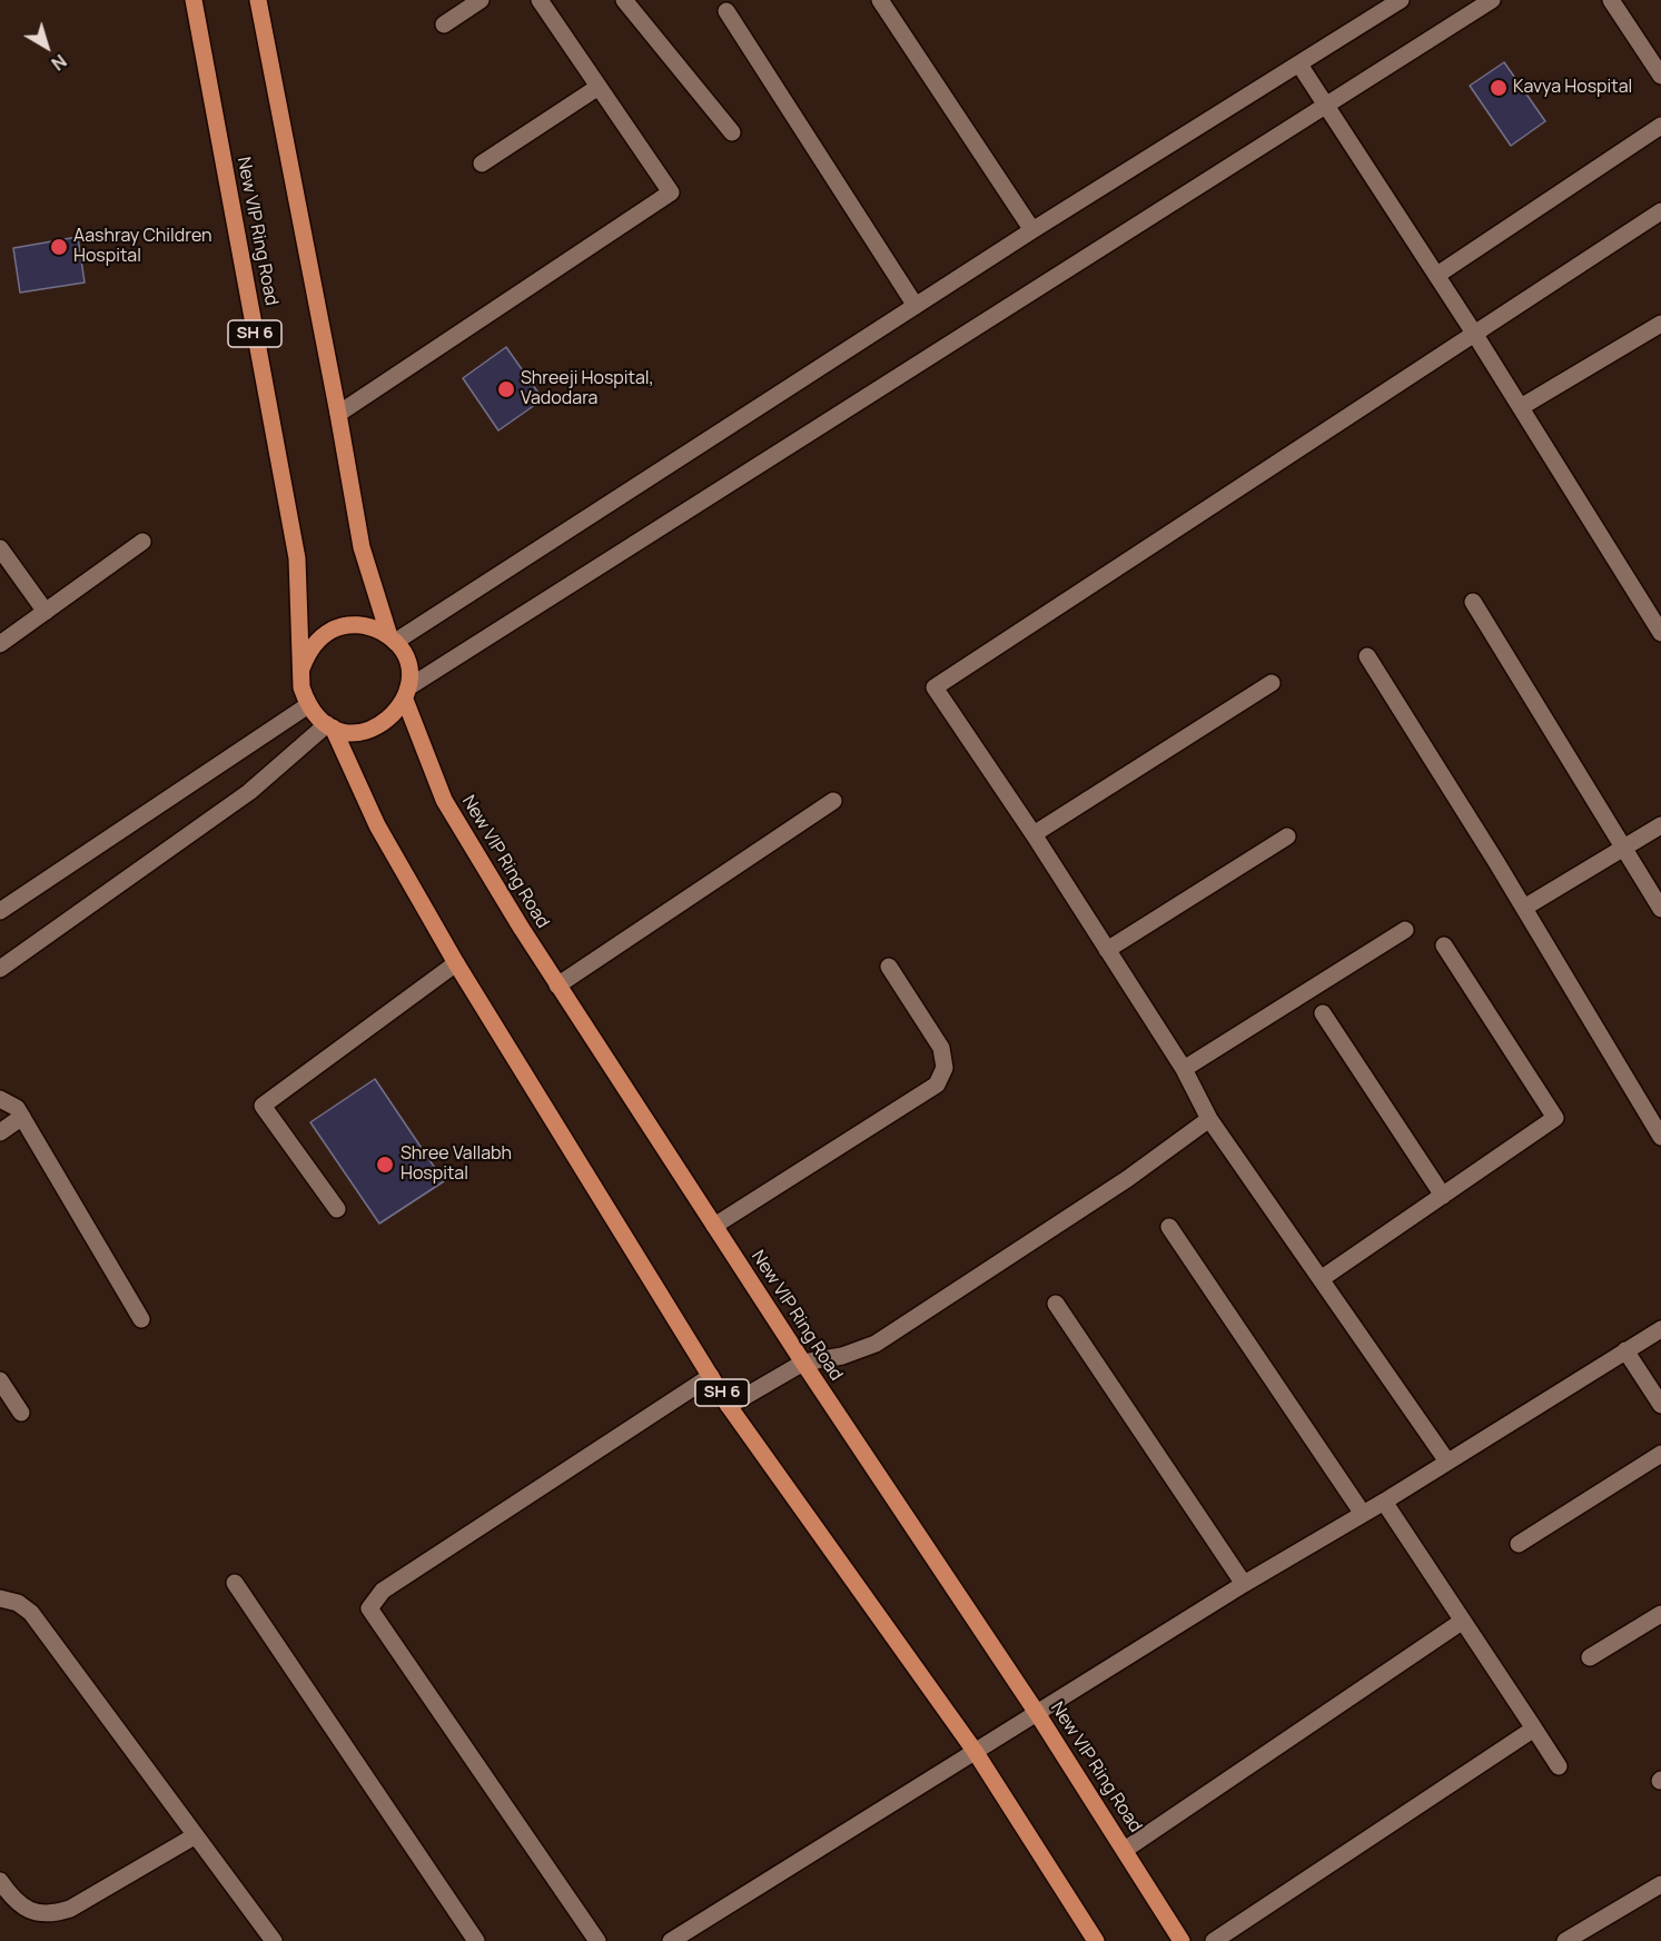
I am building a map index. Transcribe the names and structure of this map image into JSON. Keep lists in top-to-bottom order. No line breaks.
{"streets":{"main road":["New VIP Ring Road","SH 6"]},"crossings":[["New VIP Ring Road","SH 6"]],"places":["Kavya Hospital","Aashray Children Hospital","Shreeji Hospital, Vadodara","Shree Vallabh Hospital"],"north":"bottom right"}
